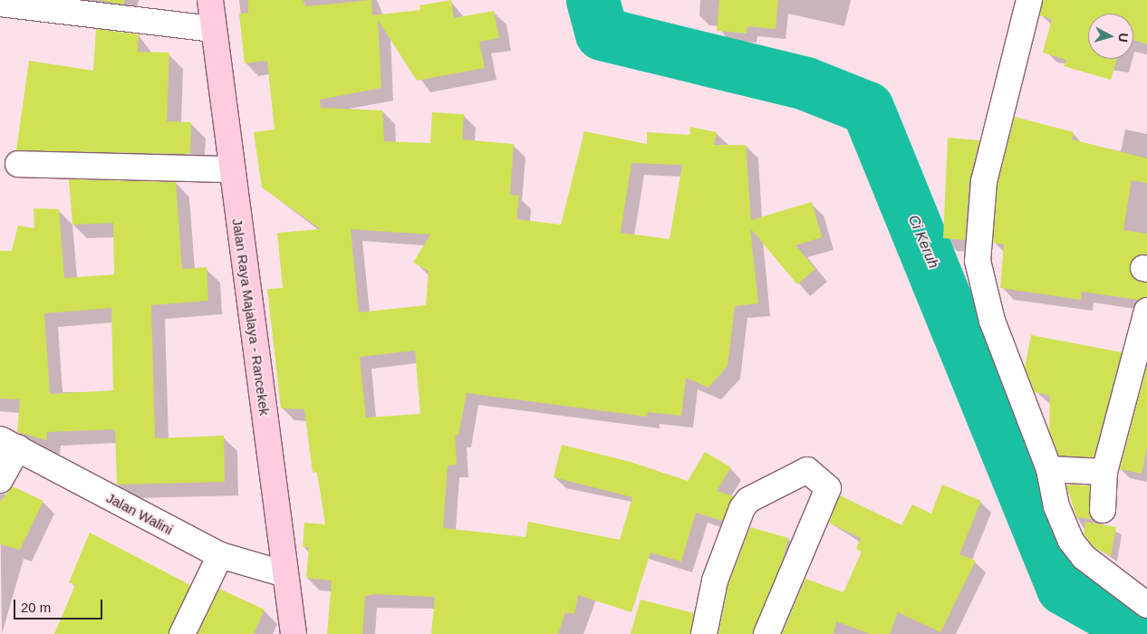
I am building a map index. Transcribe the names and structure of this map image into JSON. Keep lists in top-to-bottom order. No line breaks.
{"streets":{"main road":["Jalan Raya Majalaya - Rancekek"],"street":["Jalan Walini"]},"crossings":[["Jalan Raya Majalaya - Rancekek","Jalan Walini"]],"water":["Ci Keruh"],"scale_bar":"20 m","north":"right"}
